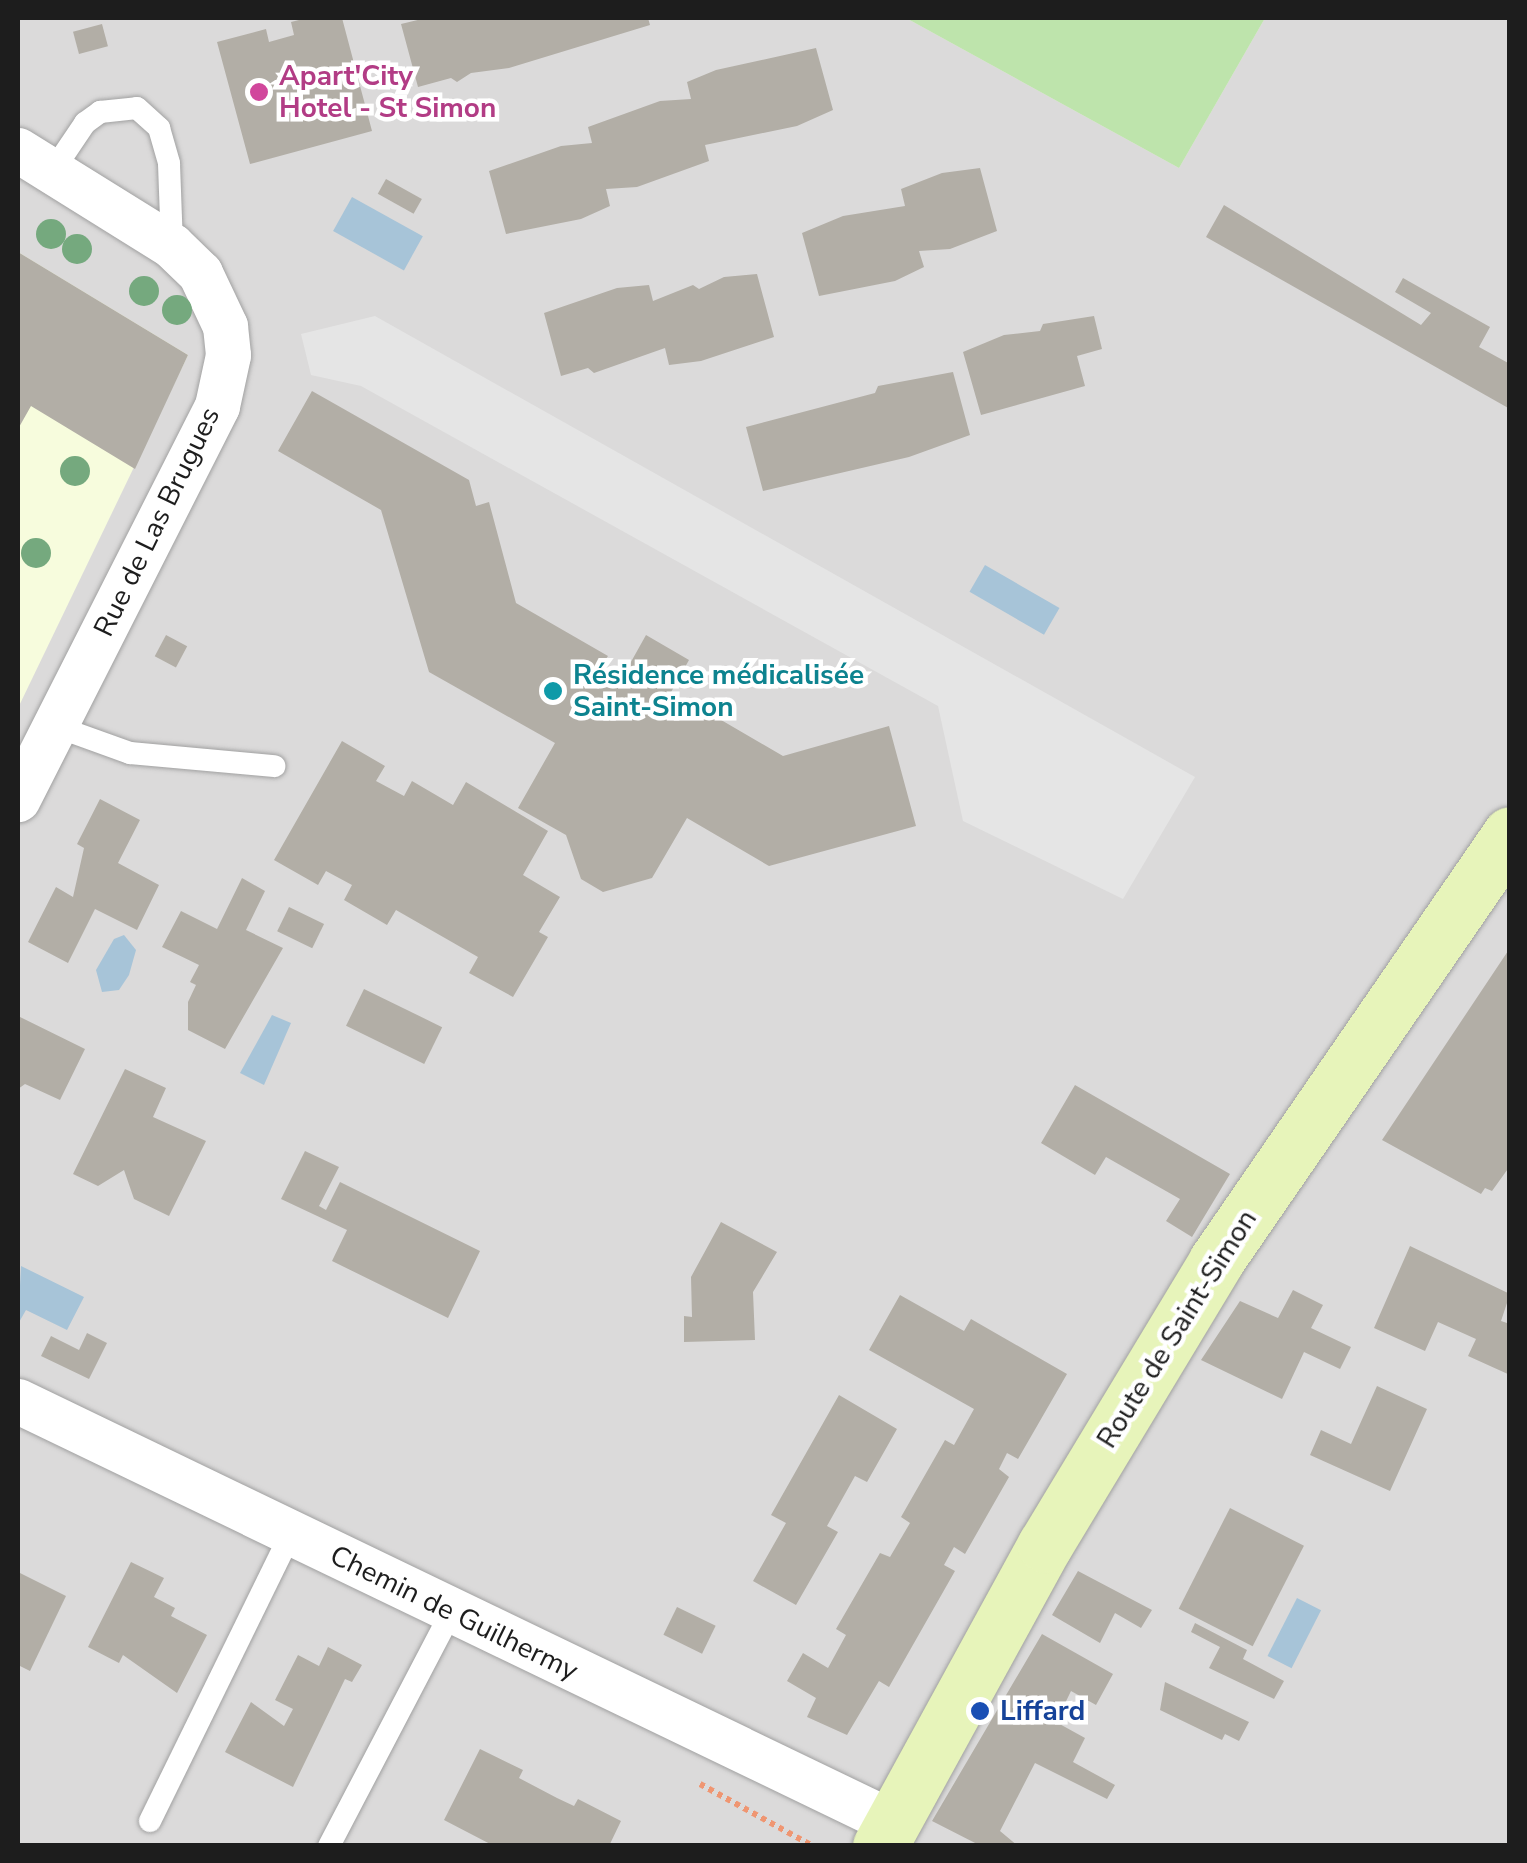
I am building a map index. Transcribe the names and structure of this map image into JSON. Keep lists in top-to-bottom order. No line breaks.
{"streets":{"main road":["Route de Saint-Simon"],"street":["Rue de Las Brugues","Chemin de Guilhermy"]},"crossings":[["Route de Saint-Simon","Chemin de Guilhermy"]],"places":["Apart'City Hotel - St Simon","Résidence médicalisée Saint-Simon","Liffard"]}
